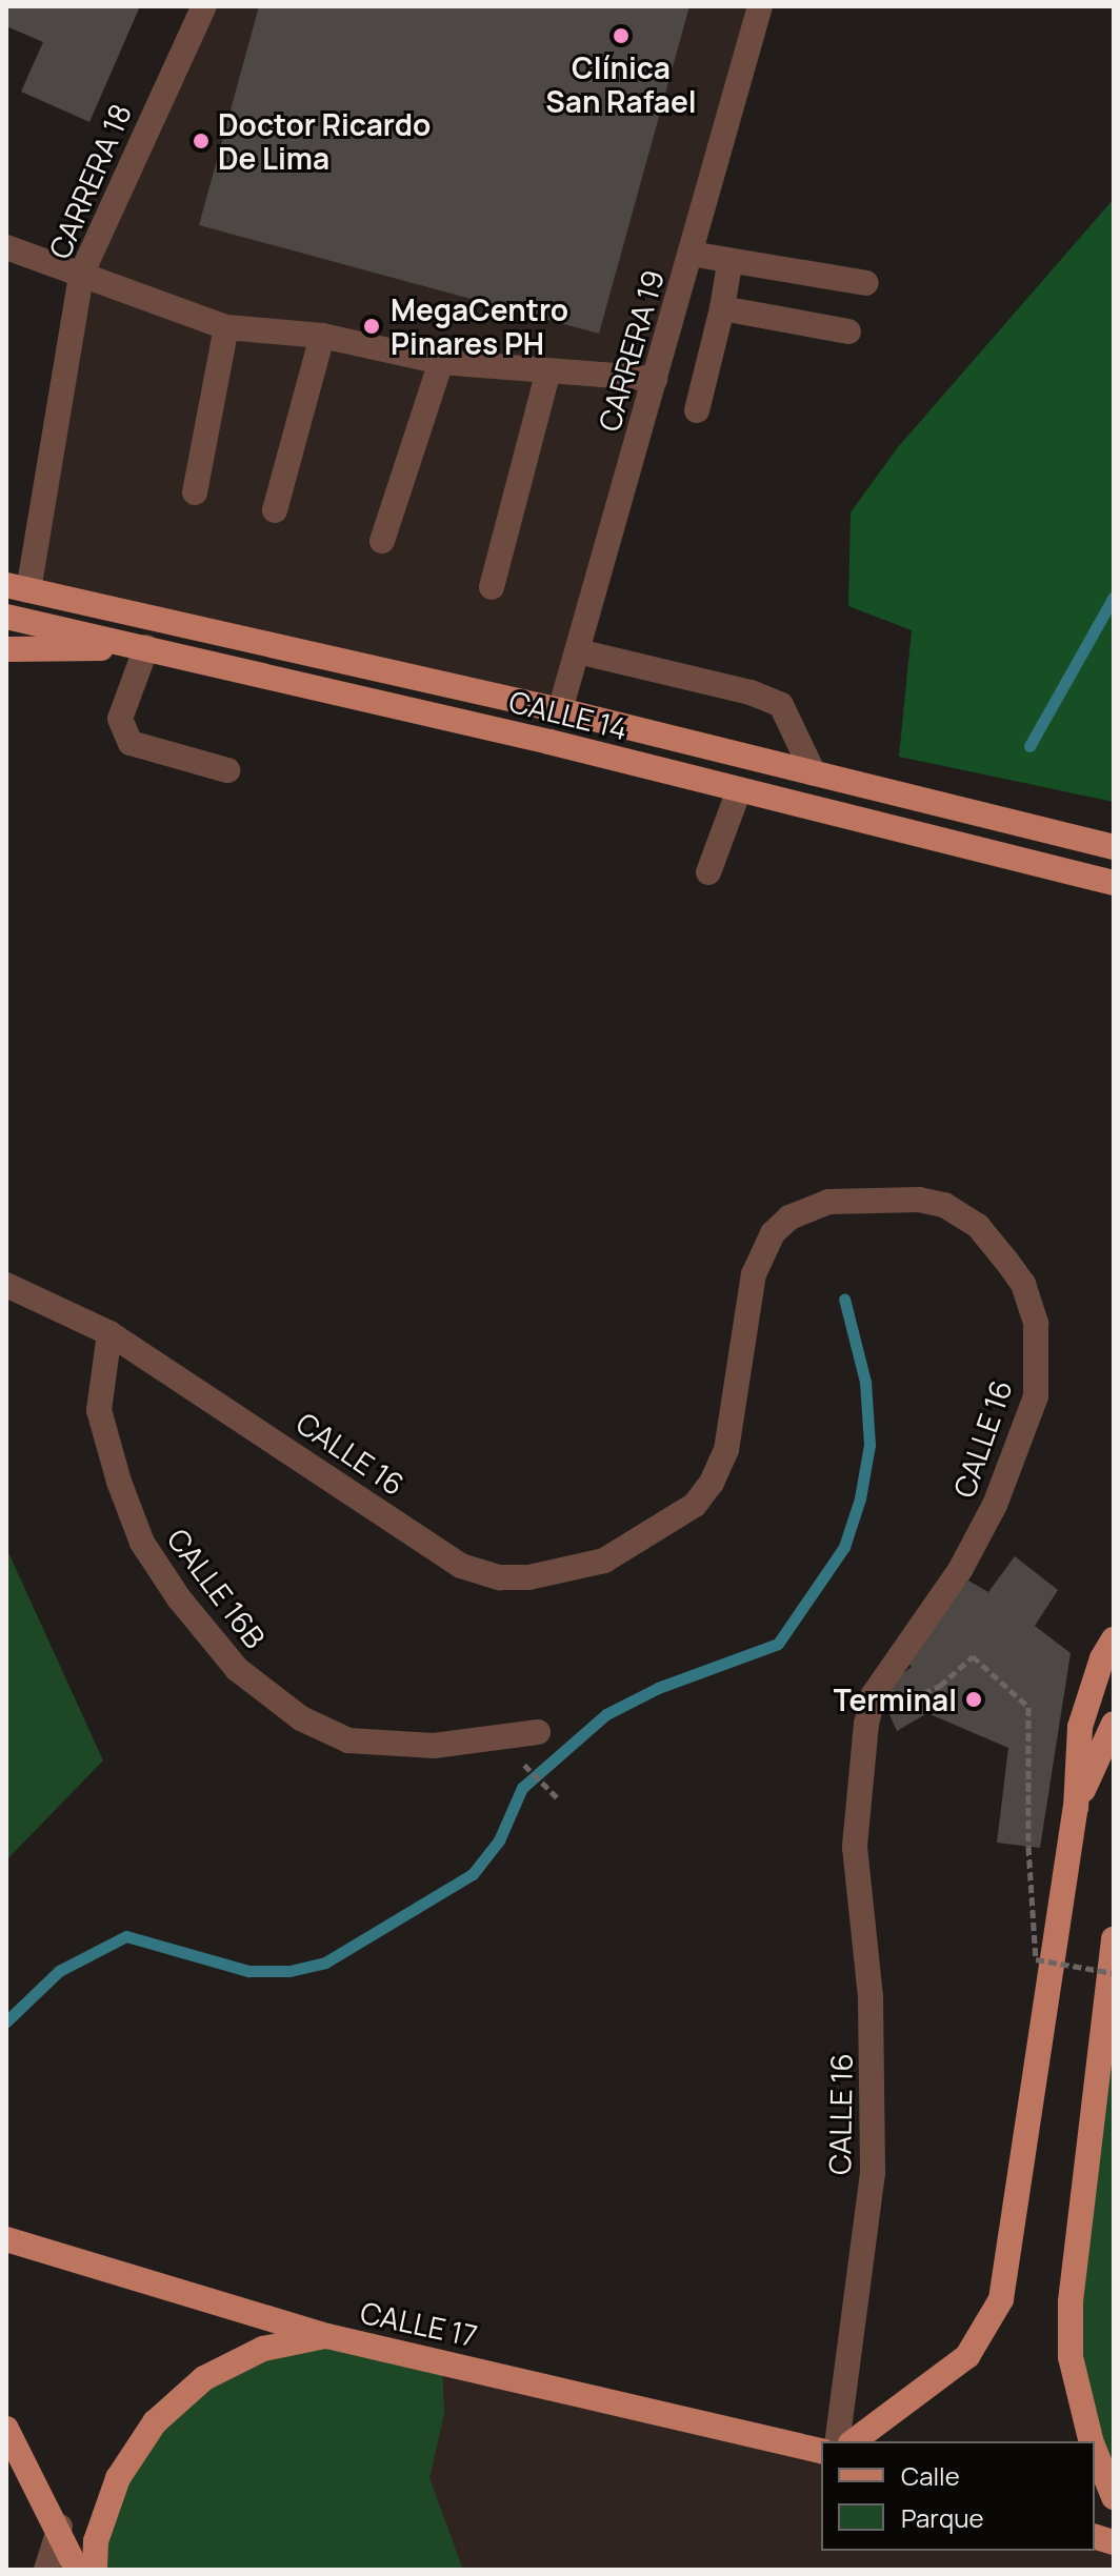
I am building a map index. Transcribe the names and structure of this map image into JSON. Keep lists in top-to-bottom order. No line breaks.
{"streets":{"main road":["CALLE 14","CALLE 17"],"street":["CARRERA 18","CARRERA 19","CALLE 16","CALLE 16B"]},"crossings":[["CARRERA 18","CALLE 14"],["CARRERA 19","CALLE 14"],["CALLE 16","CALLE 16B"]],"places":["Clínica San Rafael","Doctor Ricardo De Lima","MegaCentro Pinares PH","Terminal"],"legend":["Calle","Parque"]}
